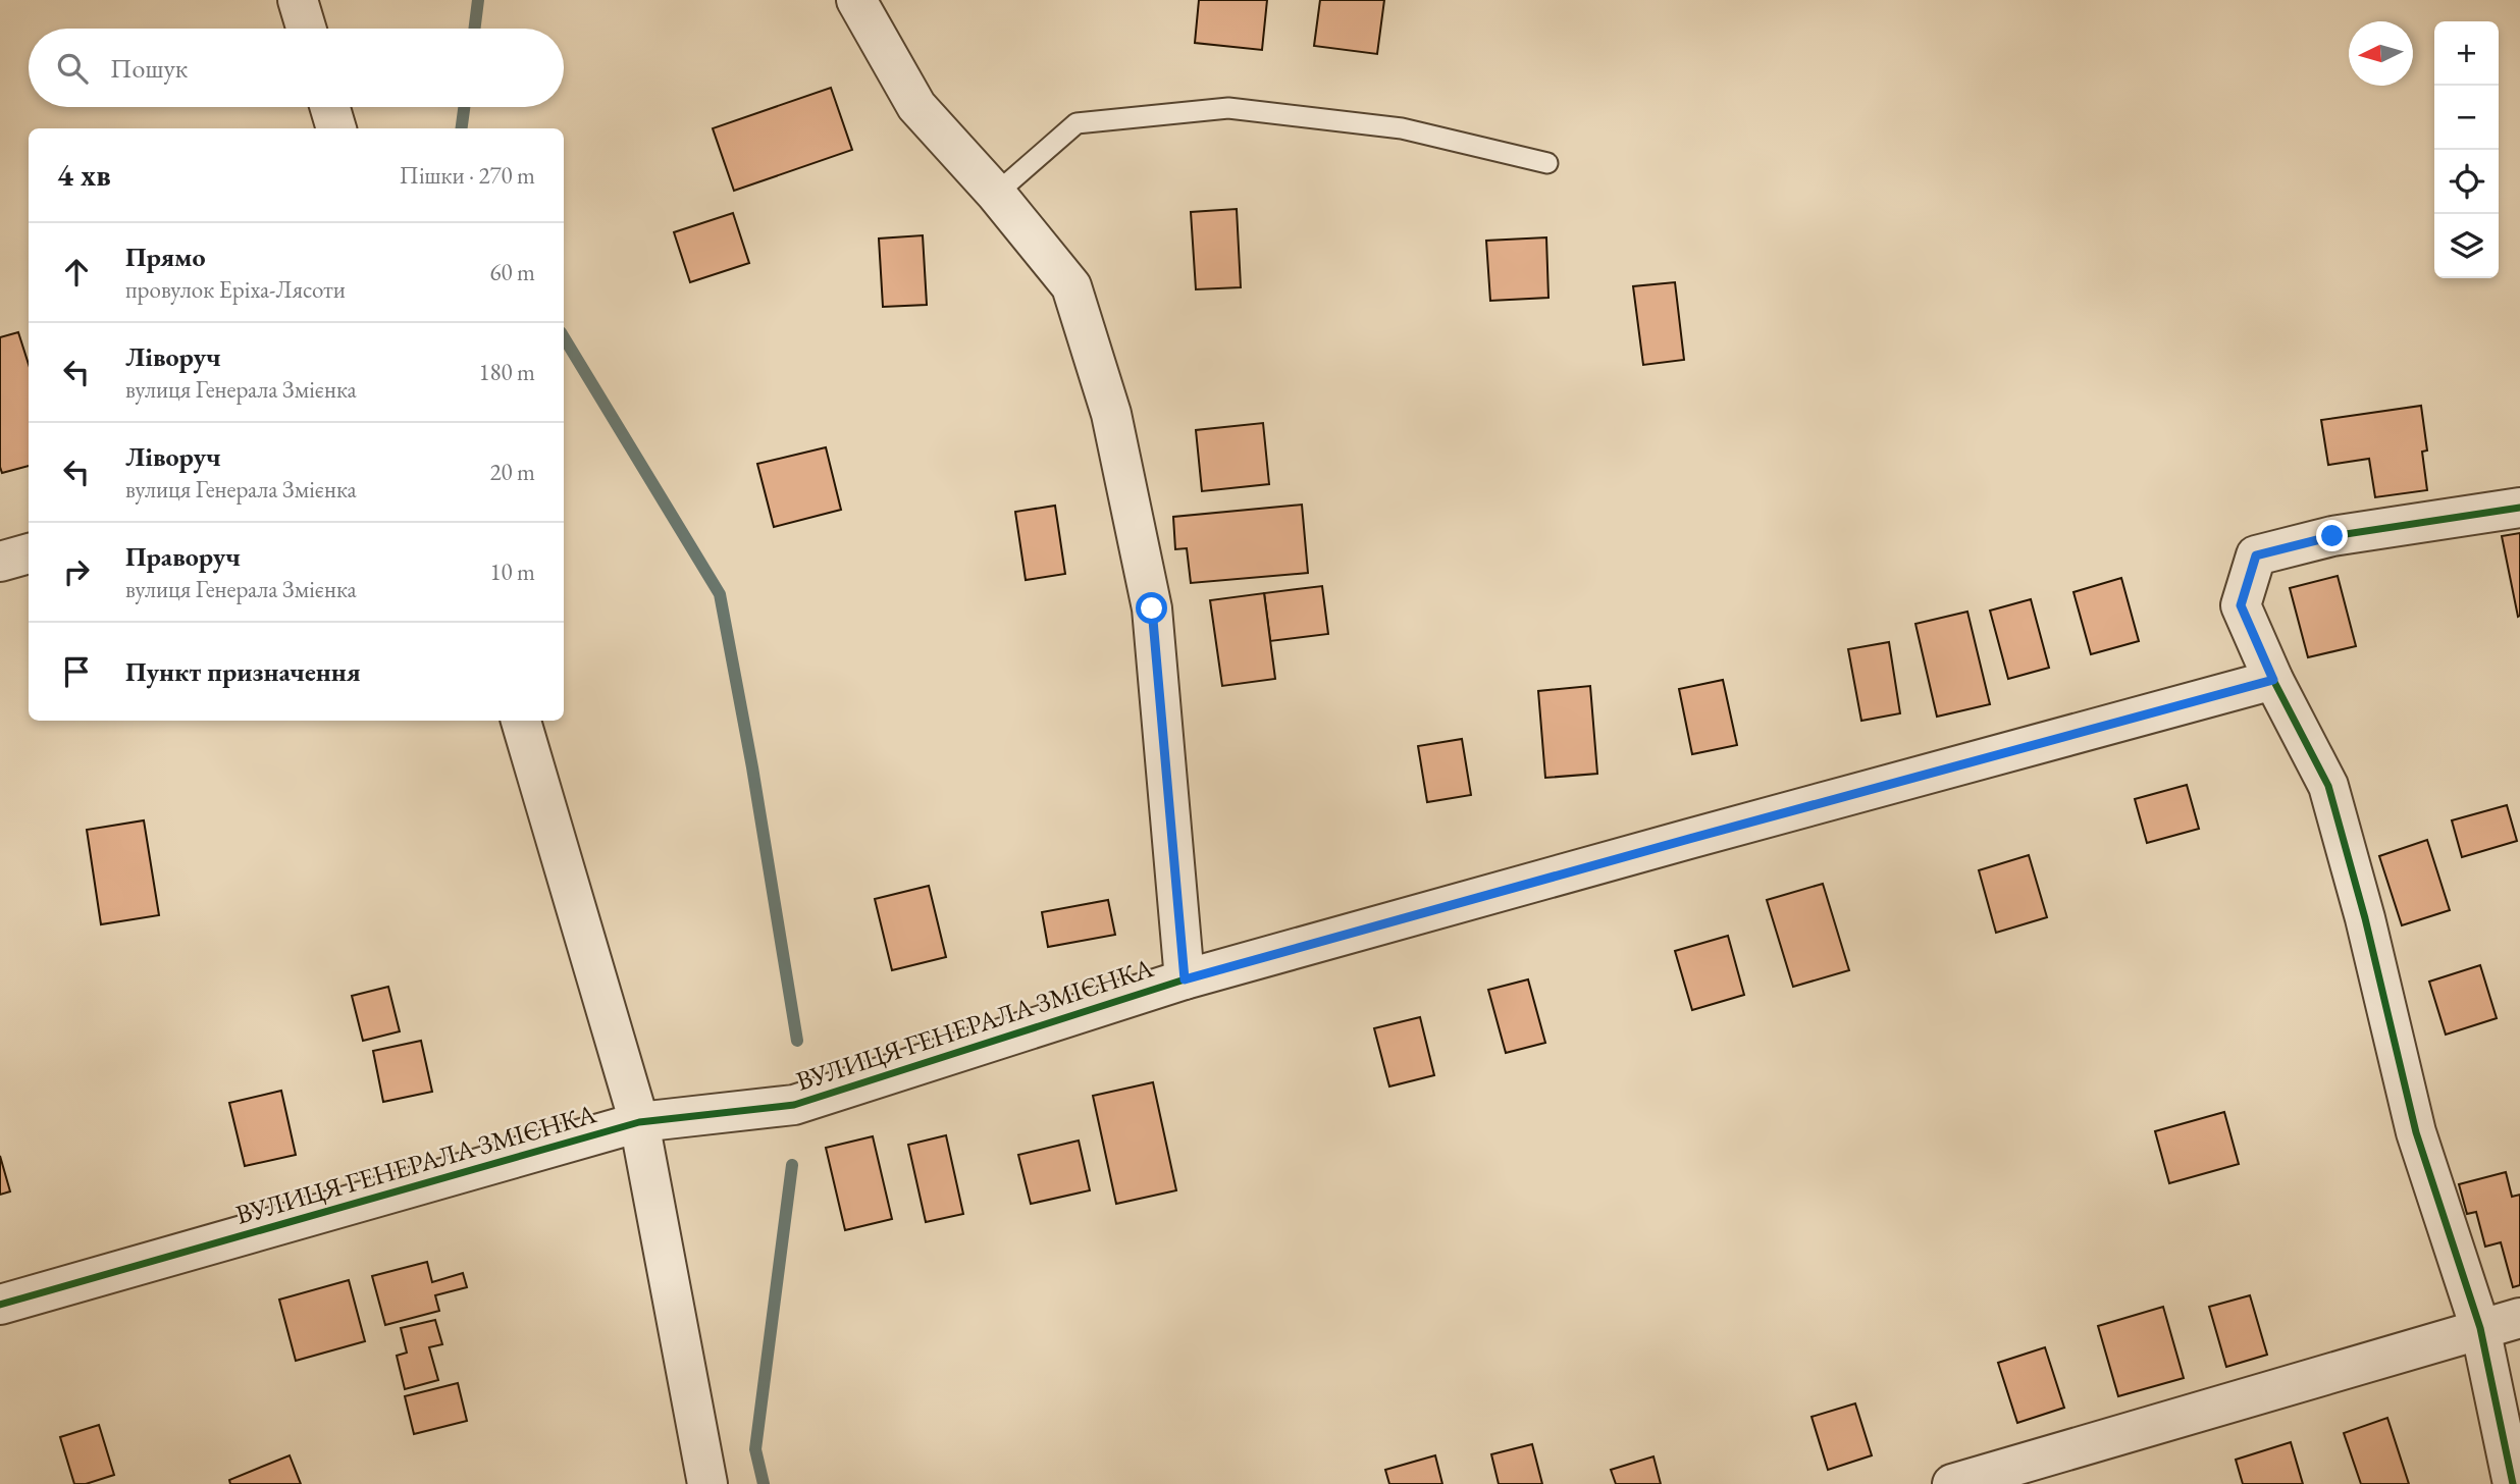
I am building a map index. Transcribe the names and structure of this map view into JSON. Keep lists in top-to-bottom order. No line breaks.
{"streets":{"street":["ВУЛИЦЯ ГЕНЕРАЛА ЗМІЄНКА"]},"north":"left","page":{"map_buttons":["+","−"],"search":"Пошук","heading":["4 хв","Пішки · 270 m"],"list":[["Прямо","провулок Еріха-Лясоти","60 m"],["Ліворуч","вулиця Генерала Змієнка","180 m"],["Ліворуч","вулиця Генерала Змієнка","20 m"],["Праворуч","вулиця Генерала Змієнка","10 m"],"Пункт призначення"]}}
